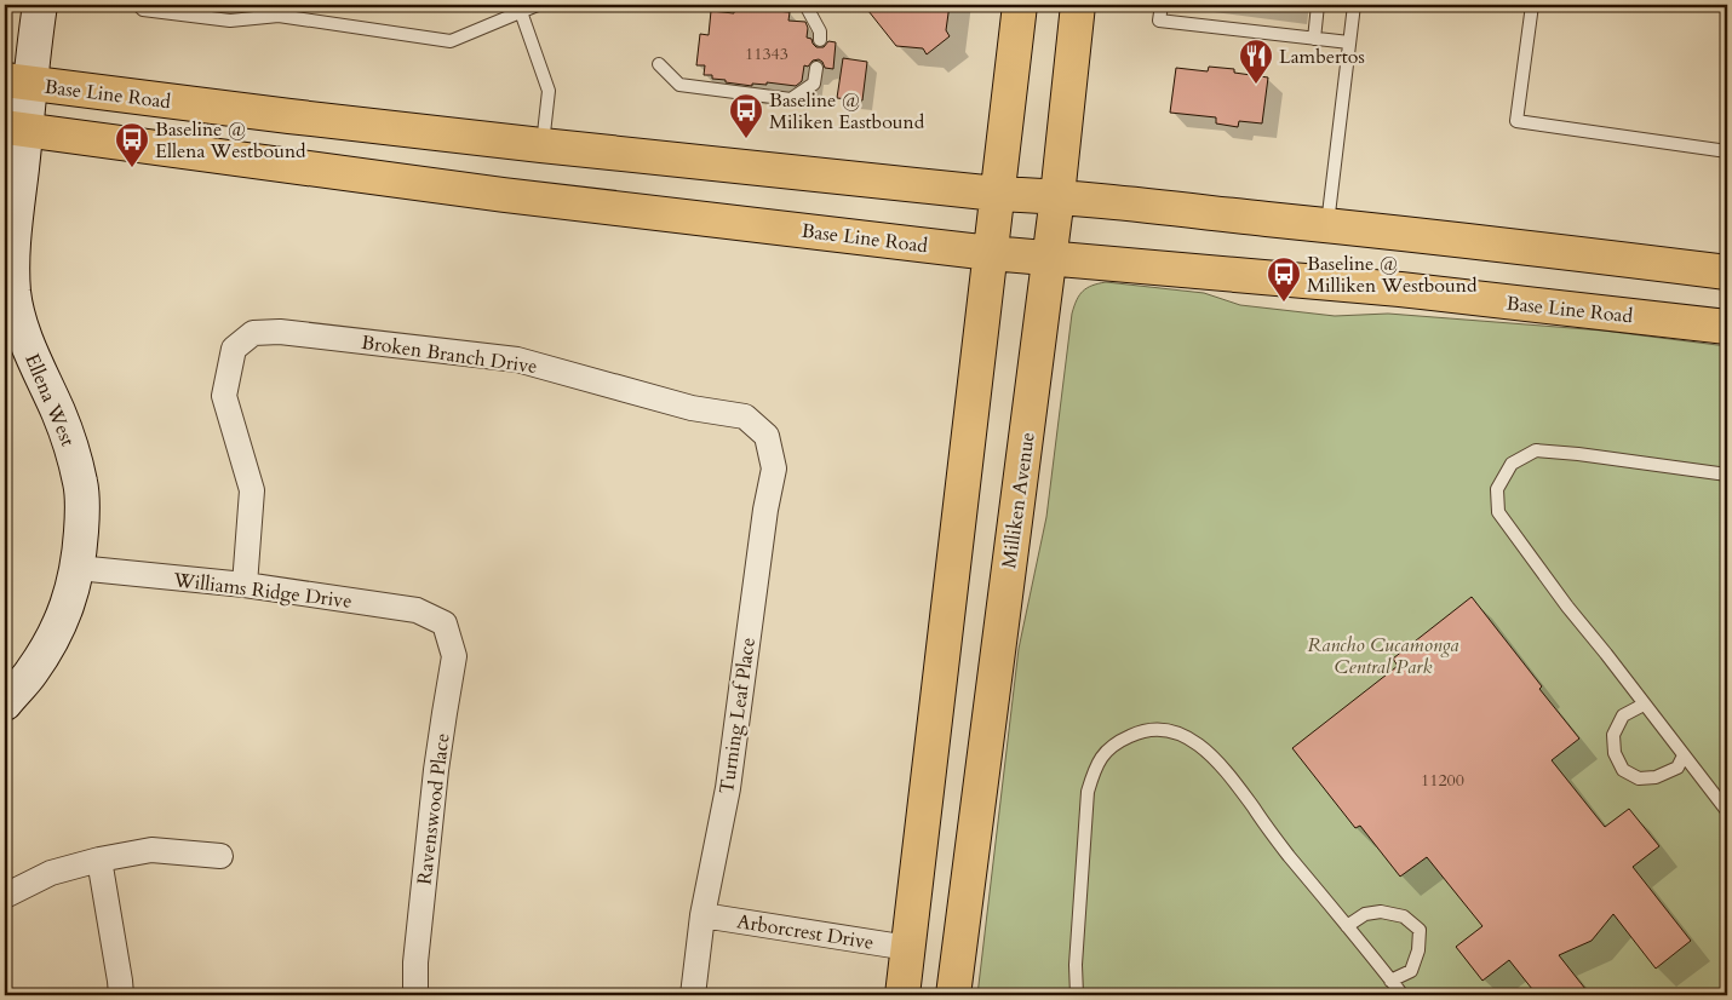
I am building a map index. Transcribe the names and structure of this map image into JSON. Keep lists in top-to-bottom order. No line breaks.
{"streets":{"main road":["Base Line Road","Milliken Avenue"],"street":["Broken Branch Drive","Ellena West","Williams Ridge Drive","Turning Leaf Place","Ravenswood Place","Arborcrest Drive"]},"crossings":[["Base Line Road","Ellena West"],["Base Line Road","Milliken Avenue"],["Broken Branch Drive","Williams Ridge Drive"],["Broken Branch Drive","Turning Leaf Place"],["Ellena West","Williams Ridge Drive"],["Williams Ridge Drive","Ravenswood Place"],["Turning Leaf Place","Arborcrest Drive"]],"parks":["Rancho Cucamonga Central Park"],"places":{"restaurant":["Lambertos"],"bus stop":["Baseline @ Miliken Eastbound","Baseline @ Ellena Westbound","Baseline @ Milliken Westbound"]},"house_numbers":["11343","11200"]}
